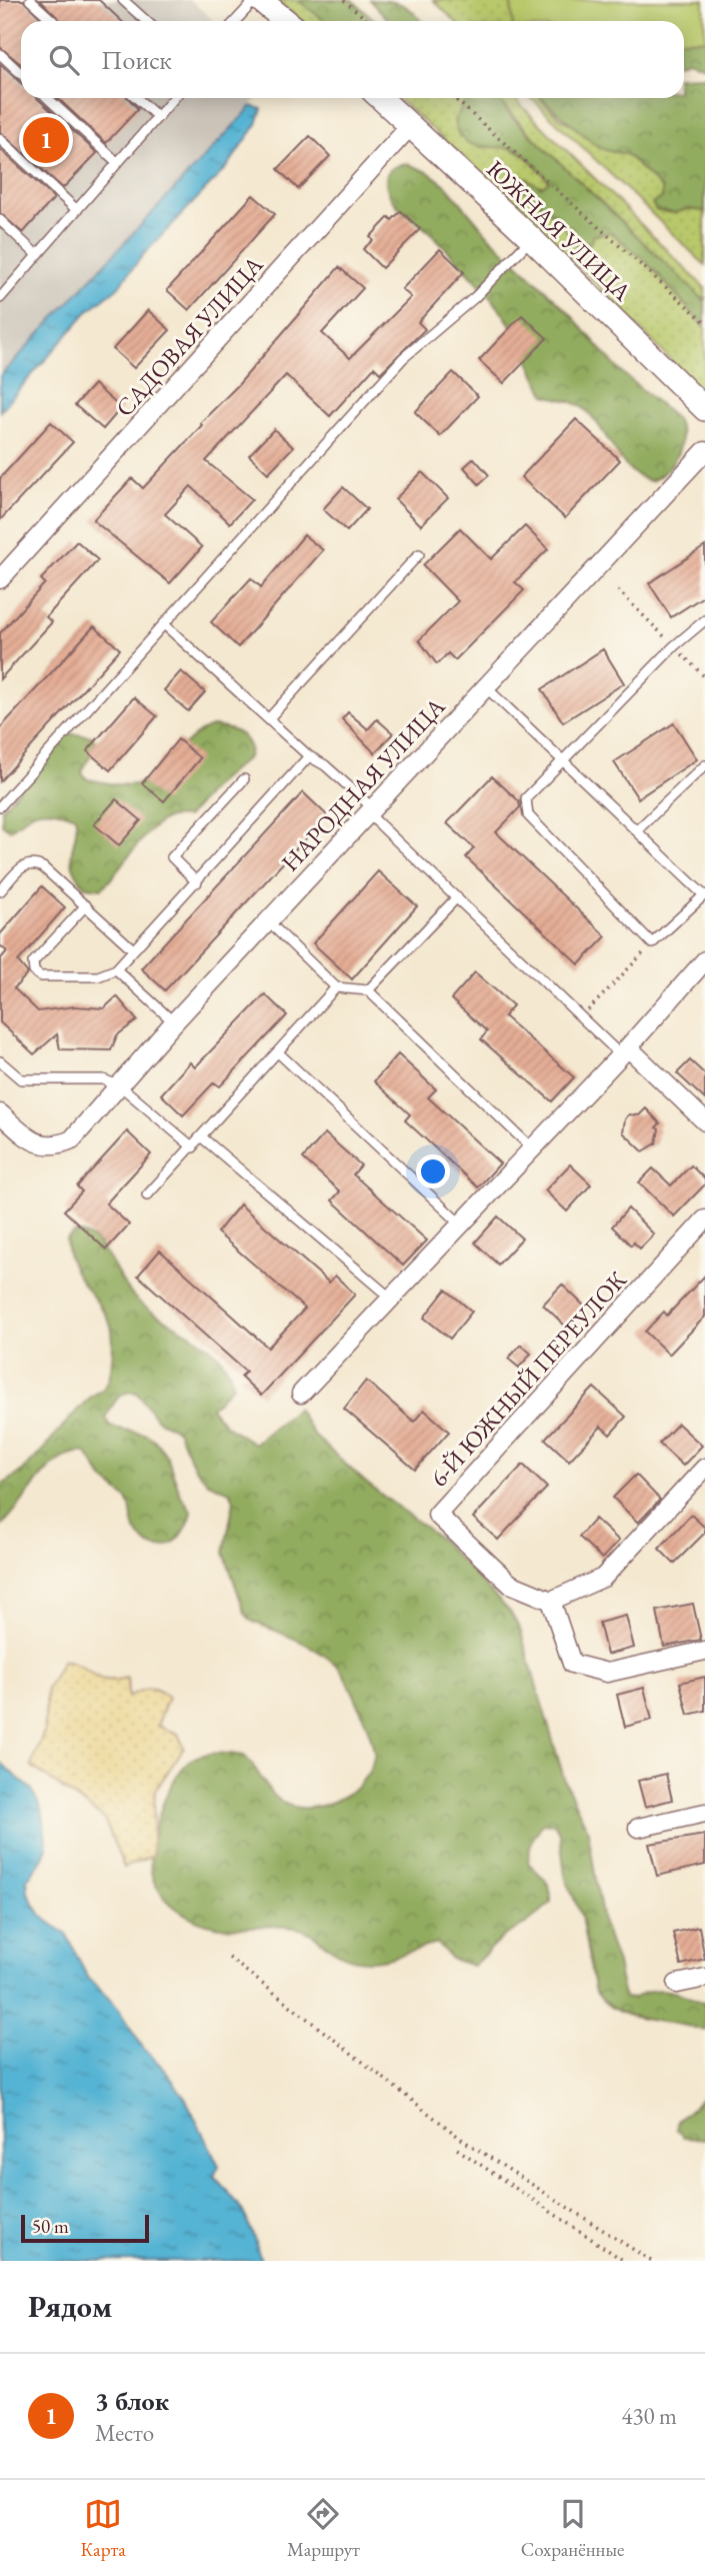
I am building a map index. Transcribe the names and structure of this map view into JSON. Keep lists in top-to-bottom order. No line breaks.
{"streets":{"street":["ЮЖНАЯ УЛИЦА","САДОВАЯ УЛИЦА","НАРОДНАЯ УЛИЦА","6-Й ЮЖНЫЙ ПЕРЕУЛОК"]},"crossings":[["ЮЖНАЯ УЛИЦА","САДОВАЯ УЛИЦА"]],"scale_bar":"50 m","page":{"search":"Поиск","pins":"1","scale":"50 m","heading":"Рядом","list":[{"mark":"1","name":"3 блок","note":"Место","value":"430 m"}],"nav":["Карта","Маршрут","Сохранённые"]}}
